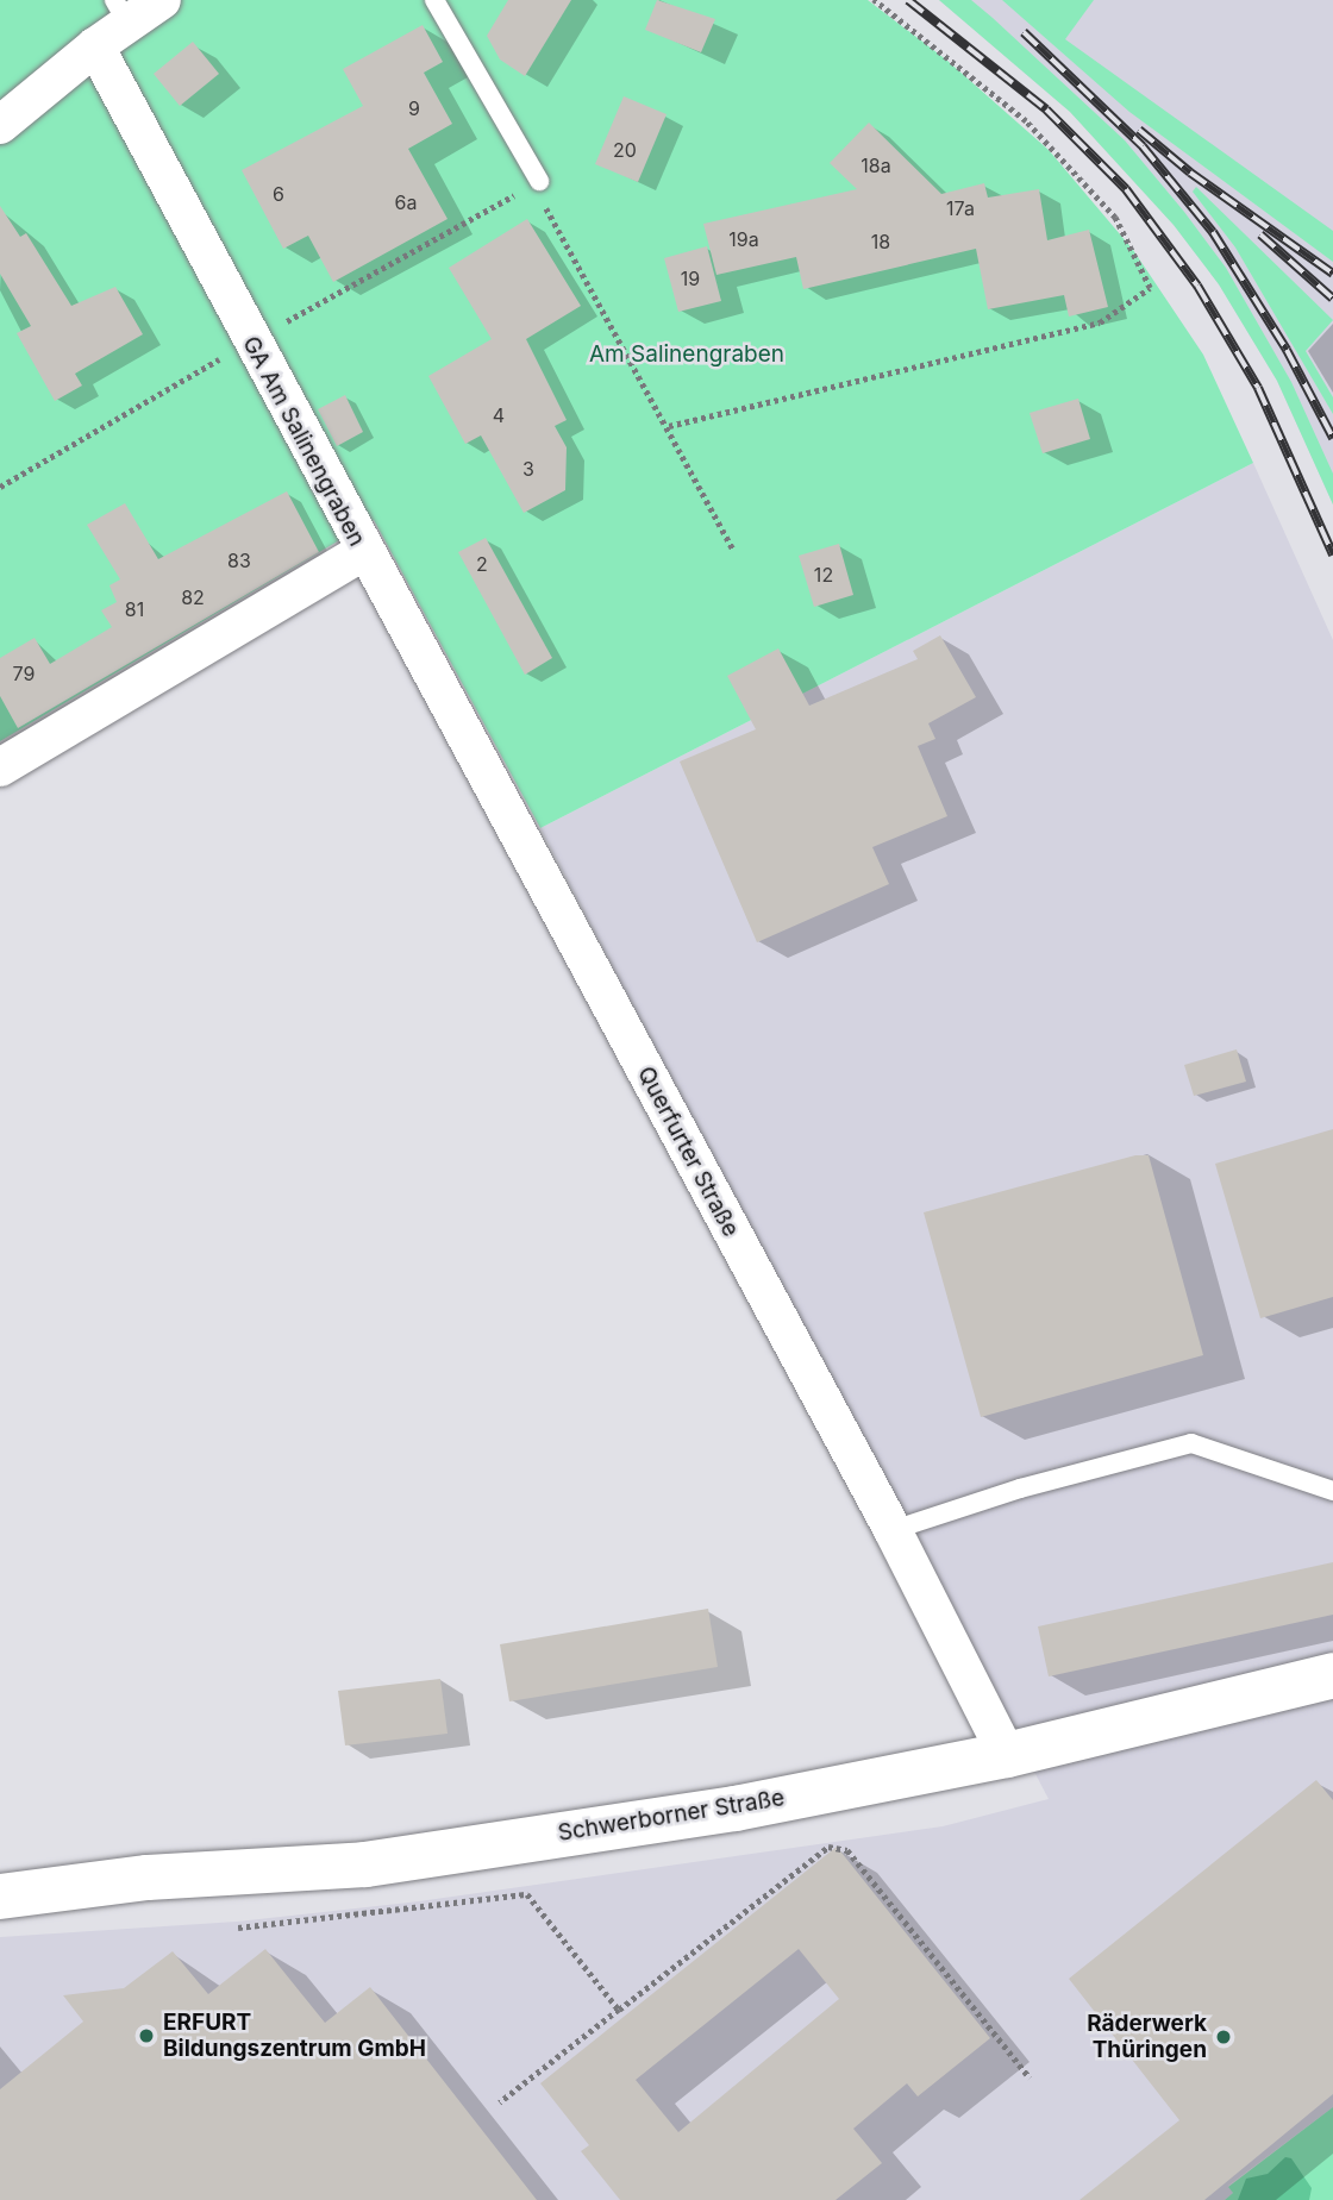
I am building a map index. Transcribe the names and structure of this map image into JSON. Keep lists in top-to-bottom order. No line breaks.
{"streets":{"street":["GA Am Salinengraben","Querfurter Straße","Schwerborner Straße"]},"crossings":[["GA Am Salinengraben","Querfurter Straße"],["Querfurter Straße","Schwerborner Straße"]],"parks":["Am Salinengraben"],"places":["ERFURT Bildungszentrum GmbH","Räderwerk Thüringen"],"house_numbers":["9","20","18a","6","6a","17a","19a","18","19","4","3","83","2","12","82","81","79"]}
